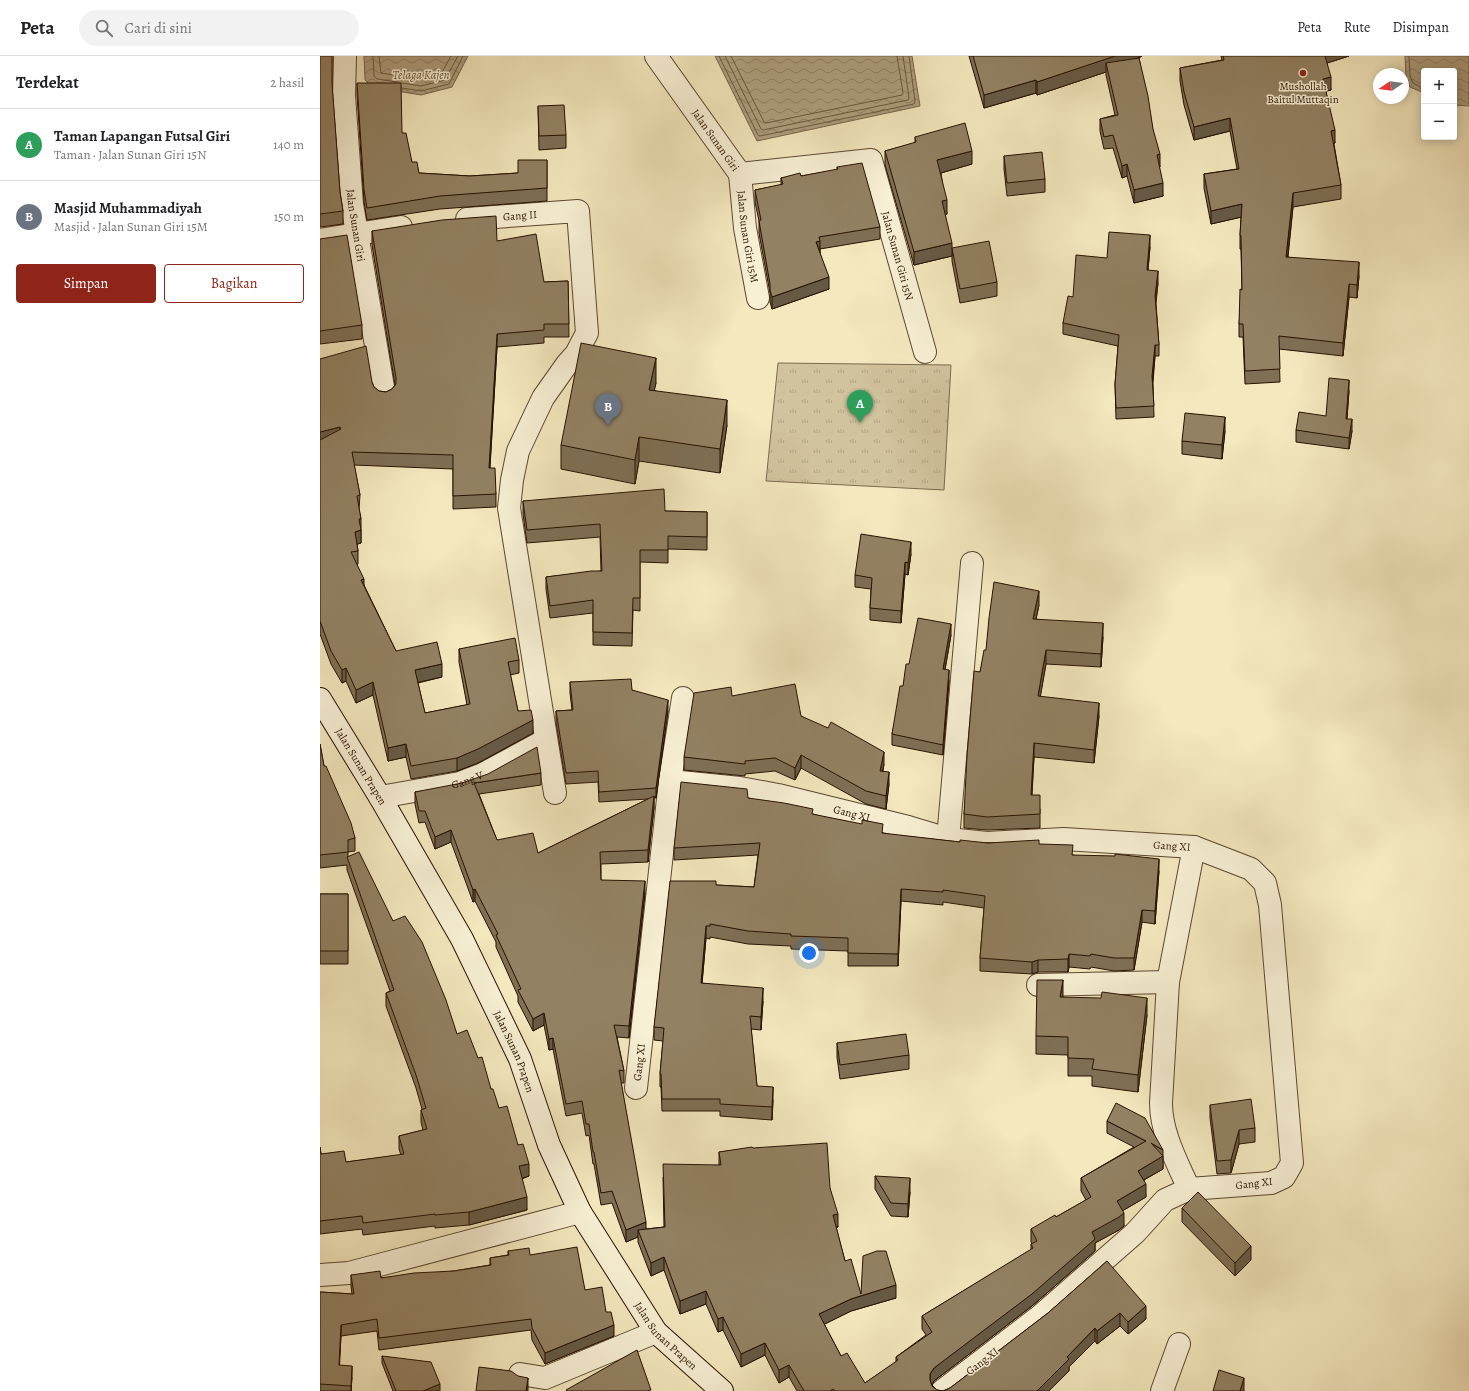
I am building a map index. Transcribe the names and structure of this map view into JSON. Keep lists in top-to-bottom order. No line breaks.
{"streets":{"street":["Jalan Sunan Giri","Gang II","Jalan Sunan Giri 15M","Jalan Sunan Giri 15N","Jalan Sunan Prapen","Gang V","Gang XI"]},"crossings":[["Jalan Sunan Giri","Jalan Sunan Giri 15M"],["Jalan Sunan Giri","Jalan Sunan Giri 15N"],["Gang II","Gang V"],["Jalan Sunan Prapen","Gang V"]],"water":["Telaga Kajen"],"places":["Mushollah Baitul Muttaqin"],"north":"left","page":{"header":"Peta","search":"Cari di sini","nav":["Peta","Rute","Disimpan"],"heading":["Terdekat","2 hasil"],"map_buttons":["+","−"],"list":[{"mark":"A","name":"Taman Lapangan Futsal Giri","note":"Taman · Jalan Sunan Giri 15N","value":"140 m"},{"mark":"B","name":"Masjid Muhammadiyah","note":"Masjid · Jalan Sunan Giri 15M","value":"150 m"}],"buttons":["Simpan","Bagikan"],"pins":["A","B"]}}
